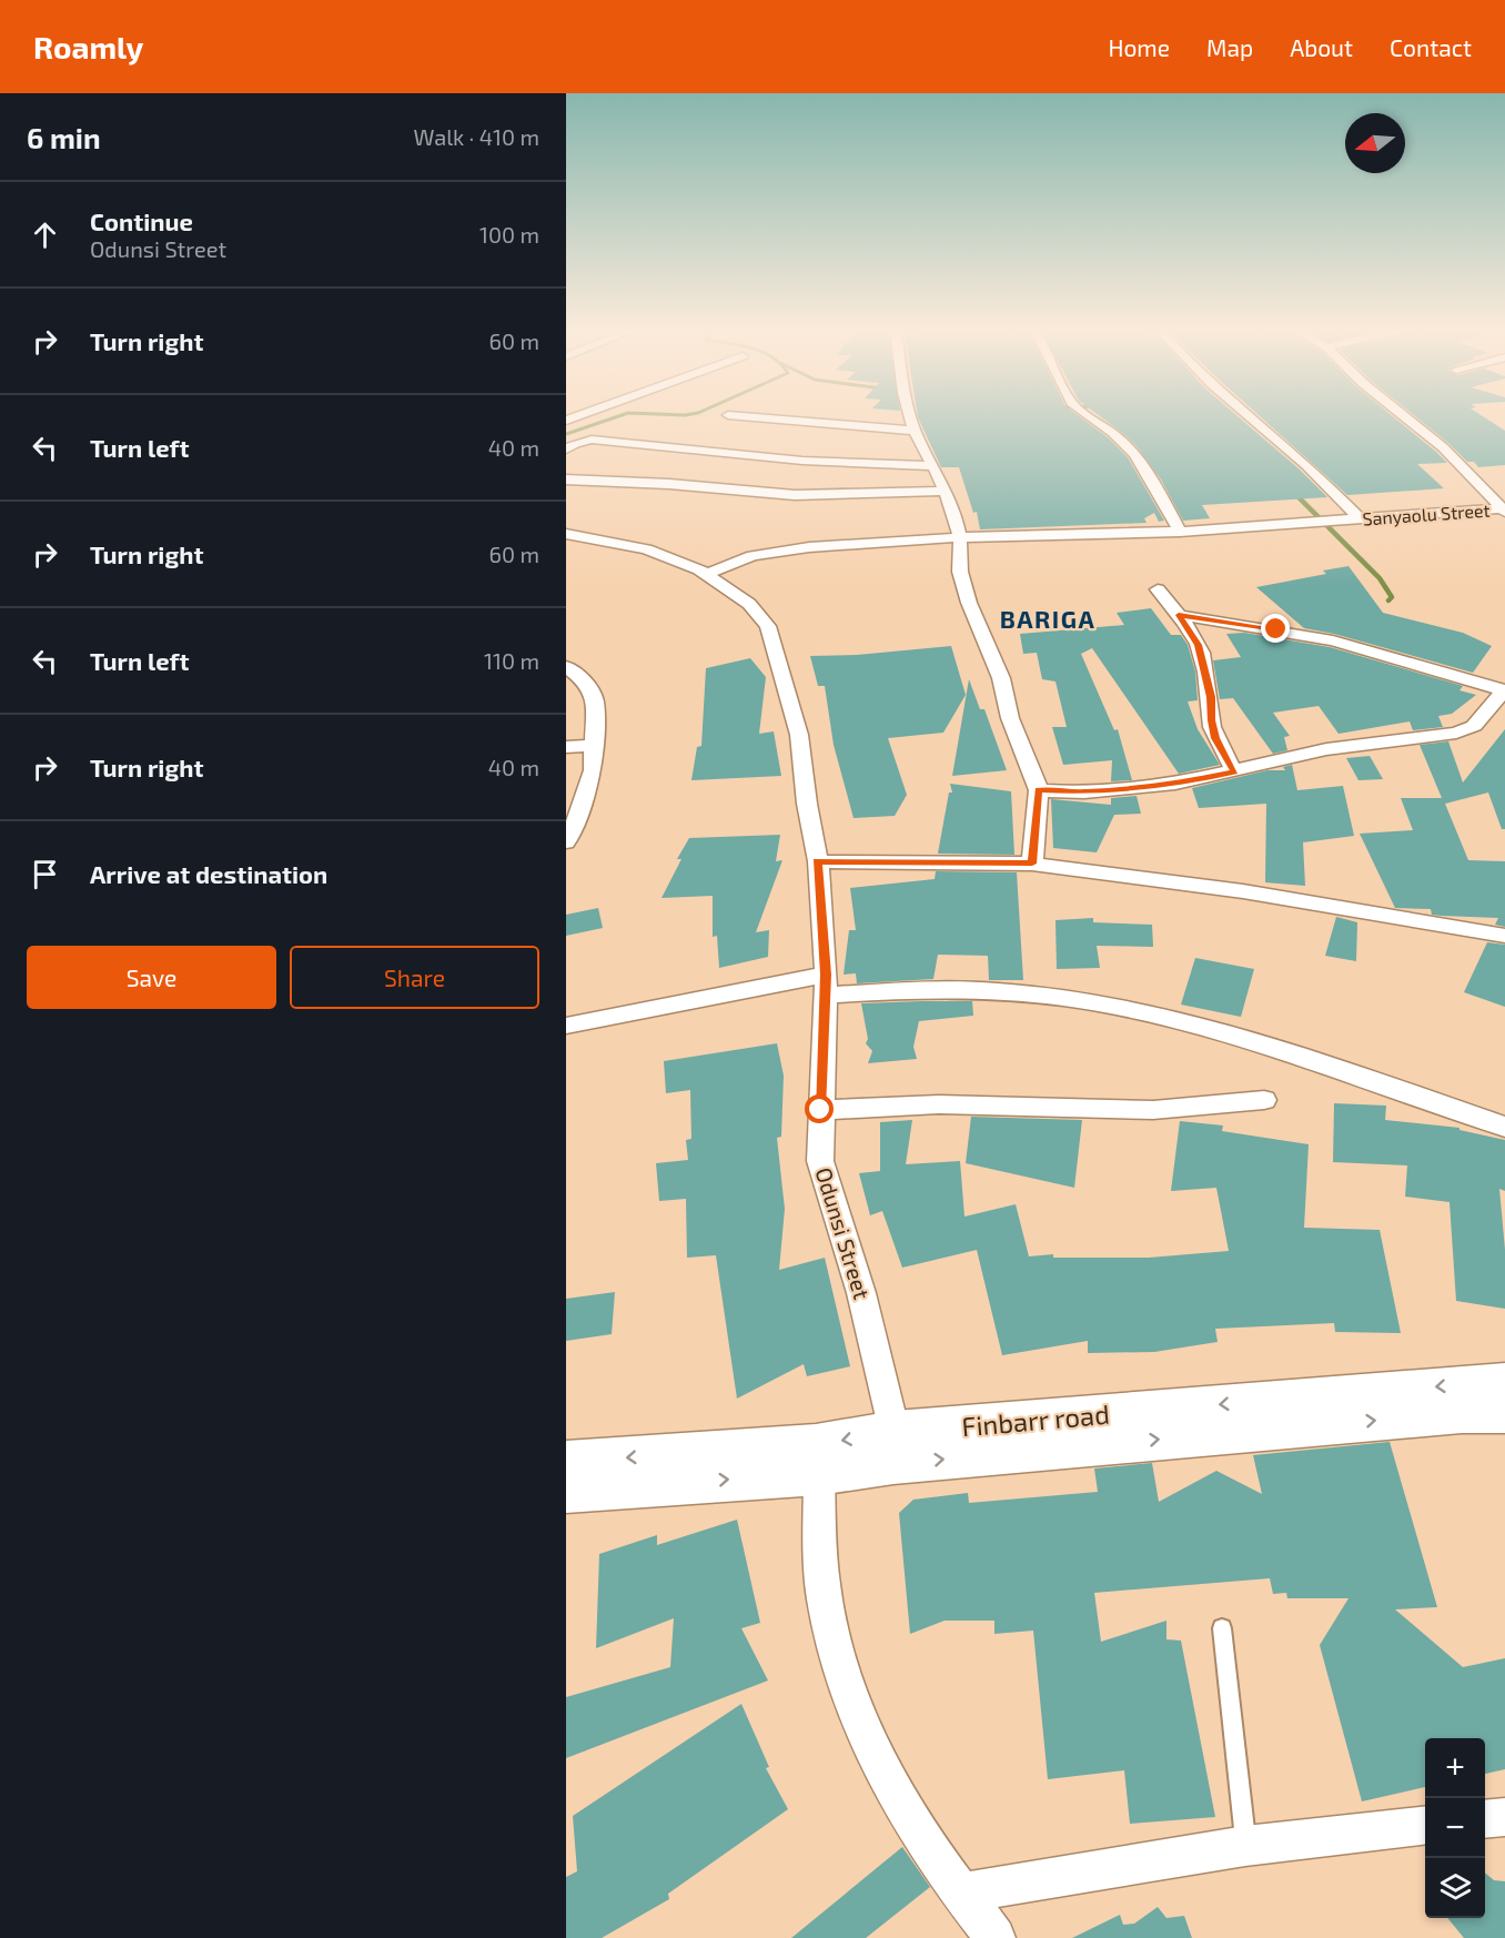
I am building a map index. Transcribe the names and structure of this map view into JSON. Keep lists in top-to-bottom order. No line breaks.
{"streets":{"main road":["Finbarr road"],"street":["Sanyaolu Street","Odunsi Street"]},"crossings":[["Sanyaolu Street","Odunsi Street"],["Odunsi Street","Finbarr road"]],"districts":["BARIGA"],"north":"left","page":{"header":"Roamly","nav":["Home","Map","About","Contact"],"heading":["6 min","Walk · 410 m"],"list":[["Continue","Odunsi Street","100 m"],["Turn right","60 m"],["Turn left","40 m"],["Turn right","60 m"],["Turn left","110 m"],["Turn right","40 m"],"Arrive at destination"],"buttons":["Save","Share"],"map_buttons":["+","−"]}}
